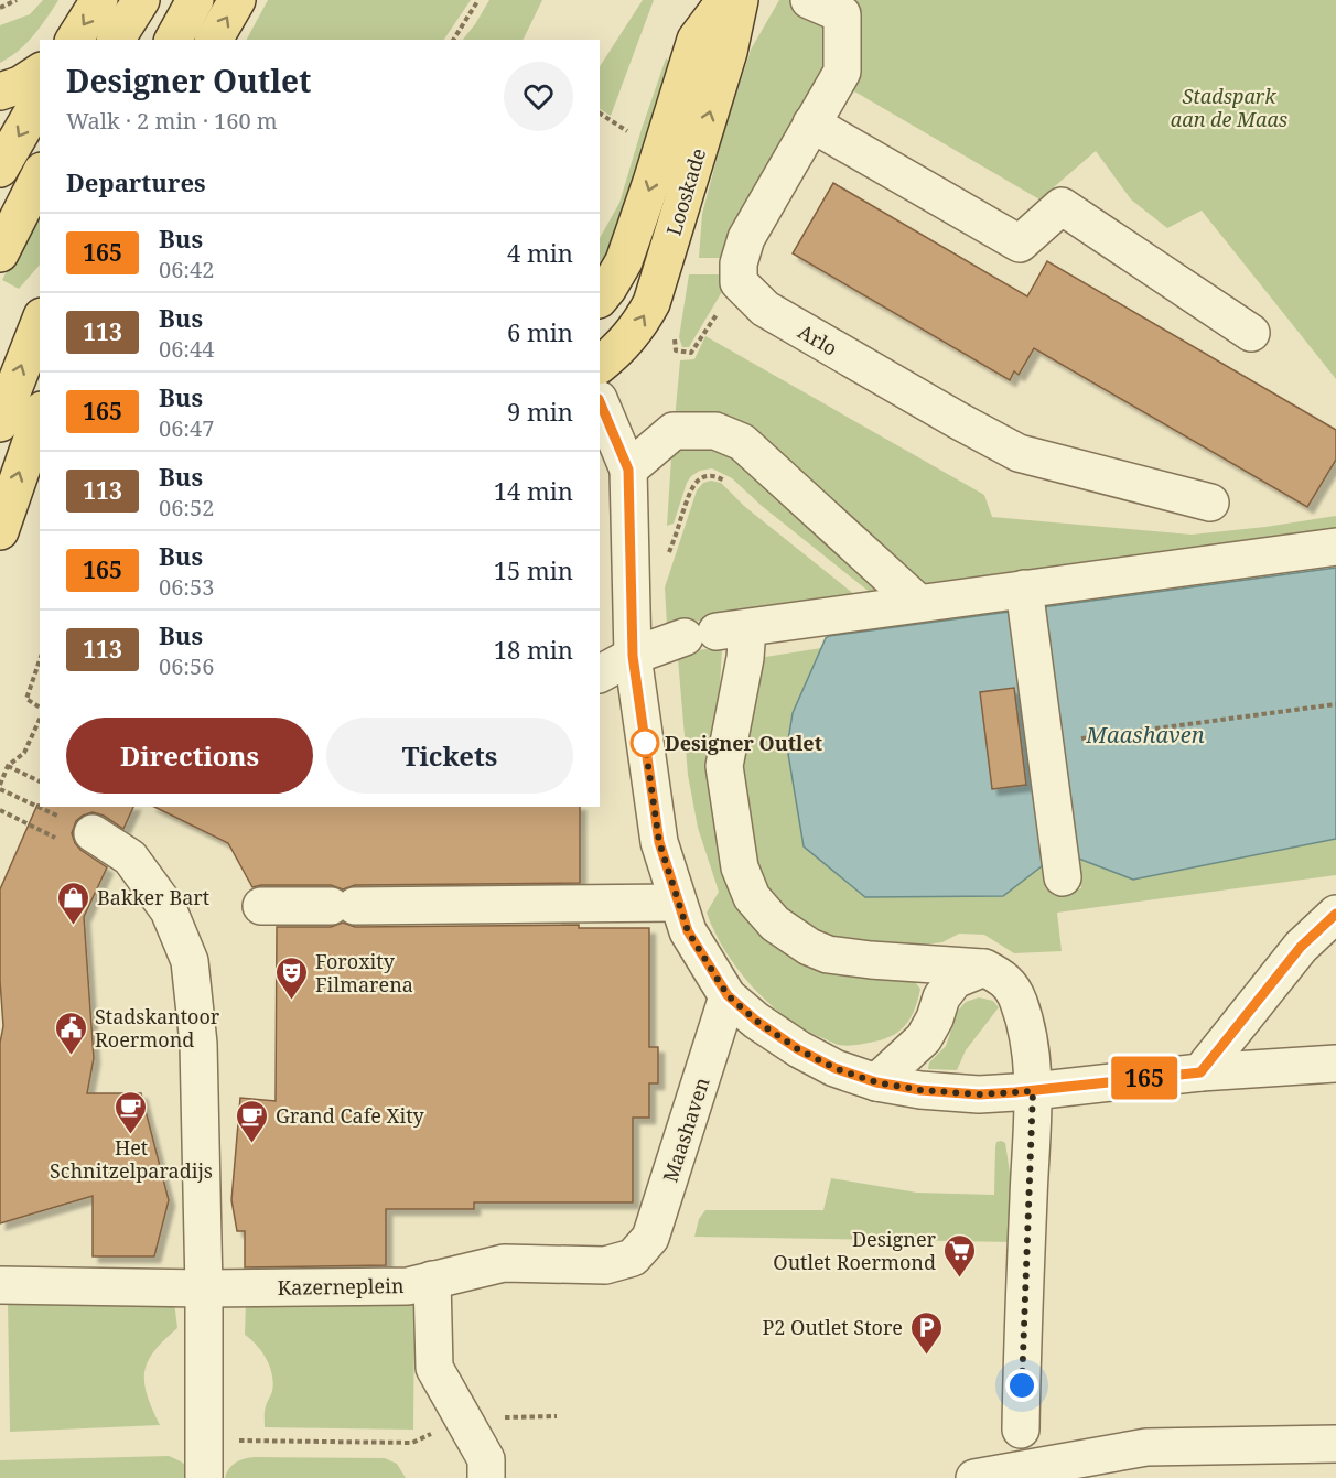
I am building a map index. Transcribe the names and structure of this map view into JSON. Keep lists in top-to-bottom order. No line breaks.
{"streets":{"main road":["Looskade"],"street":["Arlo","Maashaven","Kazerneplein"]},"crossings":[["Maashaven","Kazerneplein"]],"water":["Maashaven"],"parks":["Stadspark aan de Maas"],"places":{"other":["Designer Outlet"],"shop":["Bakker Bart"],"theatre":["Foroxity Filmarena"],"public building":["Stadskantoor Roermond"],"cafe":["Het Schnitzelparadijs","Grand Cafe Xity"],"supermarket":["Designer Outlet Roermond"],"parking":["P2 Outlet Store"]},"lines":["bus line 165"],"page":{"on_map":"165","heading":[["Designer Outlet","Walk · 2 min · 160 m"],"Departures"],"list":[{"mark":"165","name":"Bus","note":"06:42","value":"4 min"},{"mark":"113","name":"Bus","note":"06:44","value":"6 min"},{"mark":"165","name":"Bus","note":"06:47","value":"9 min"},{"mark":"113","name":"Bus","note":"06:52","value":"14 min"},{"mark":"165","name":"Bus","note":"06:53","value":"15 min"},{"mark":"113","name":"Bus","note":"06:56","value":"18 min"}],"buttons":["Directions","Tickets"]}}
